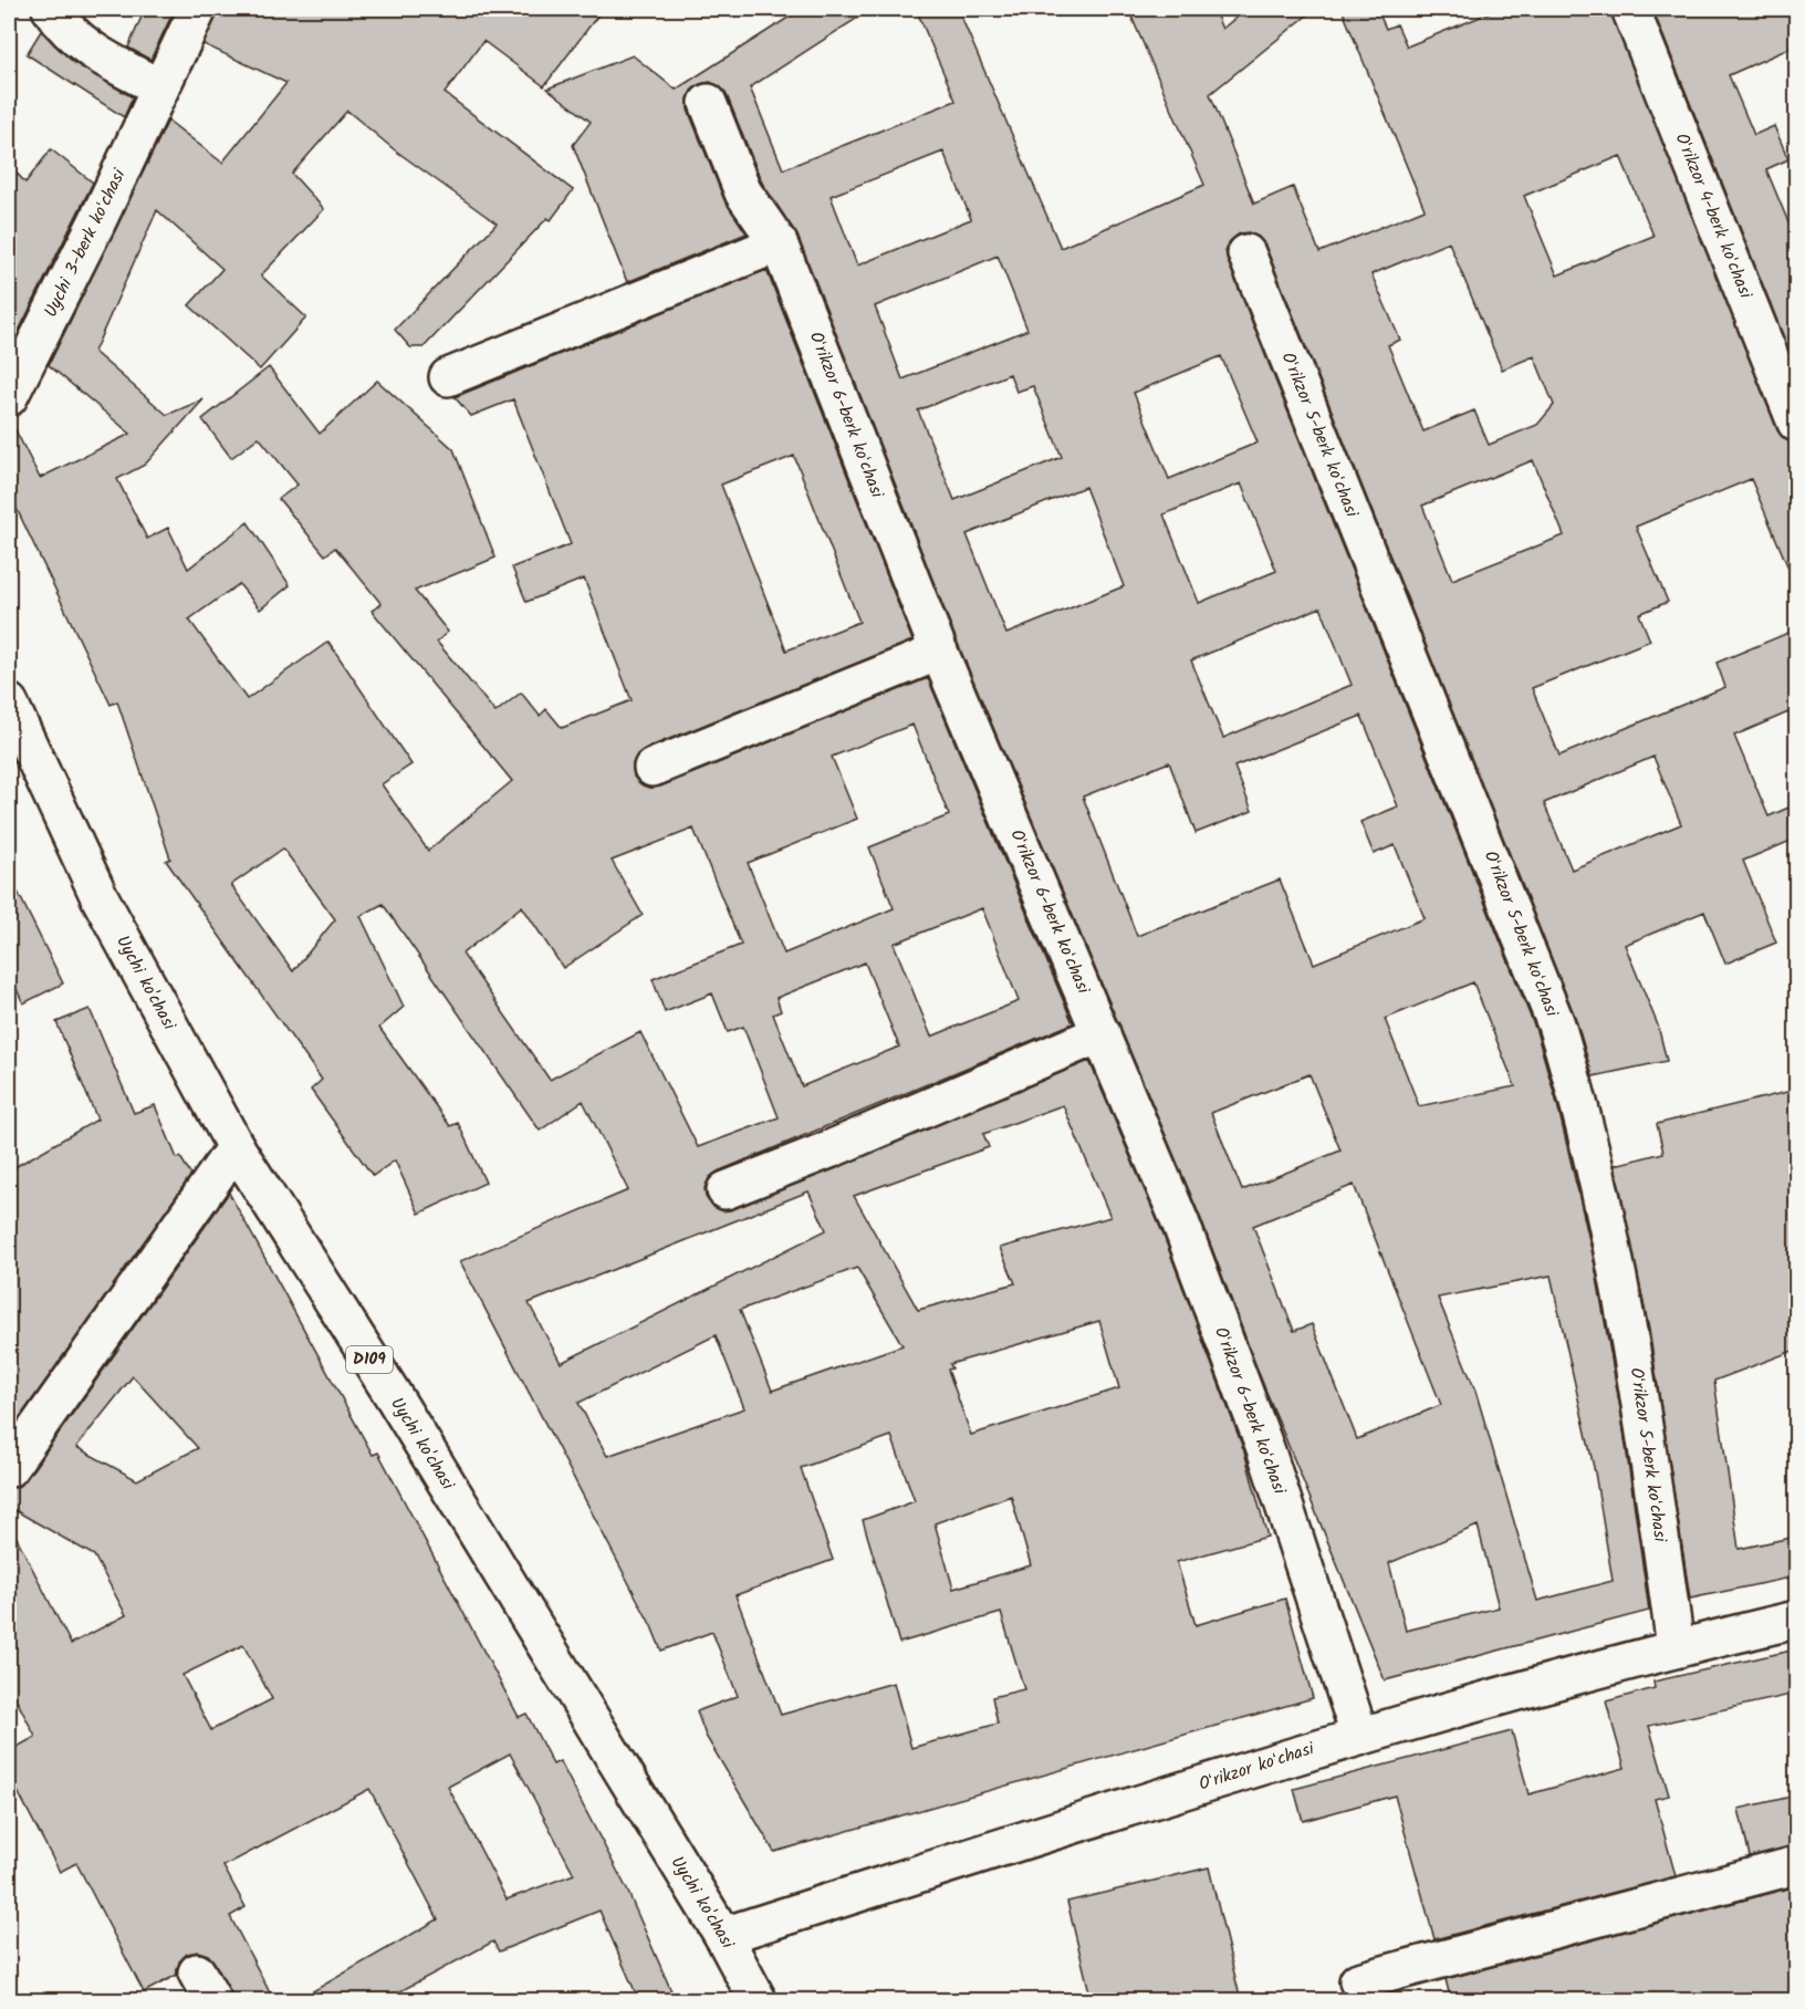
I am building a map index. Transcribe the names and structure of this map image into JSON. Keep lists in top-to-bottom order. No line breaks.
{"streets":{"street":["Oʻrikzor 4-berk koʻchasi","Uychi 3-berk koʻchasi","Oʻrikzor 6-berk koʻchasi","Oʻrikzor 5-berk koʻchasi","Uychi ko'chasi","D109","Oʻrikzor koʻchasi"]},"crossings":[["Oʻrikzor 6-berk koʻchasi","Oʻrikzor koʻchasi"],["Oʻrikzor 5-berk koʻchasi","Oʻrikzor koʻchasi"],["Uychi ko'chasi","Oʻrikzor koʻchasi"]]}
